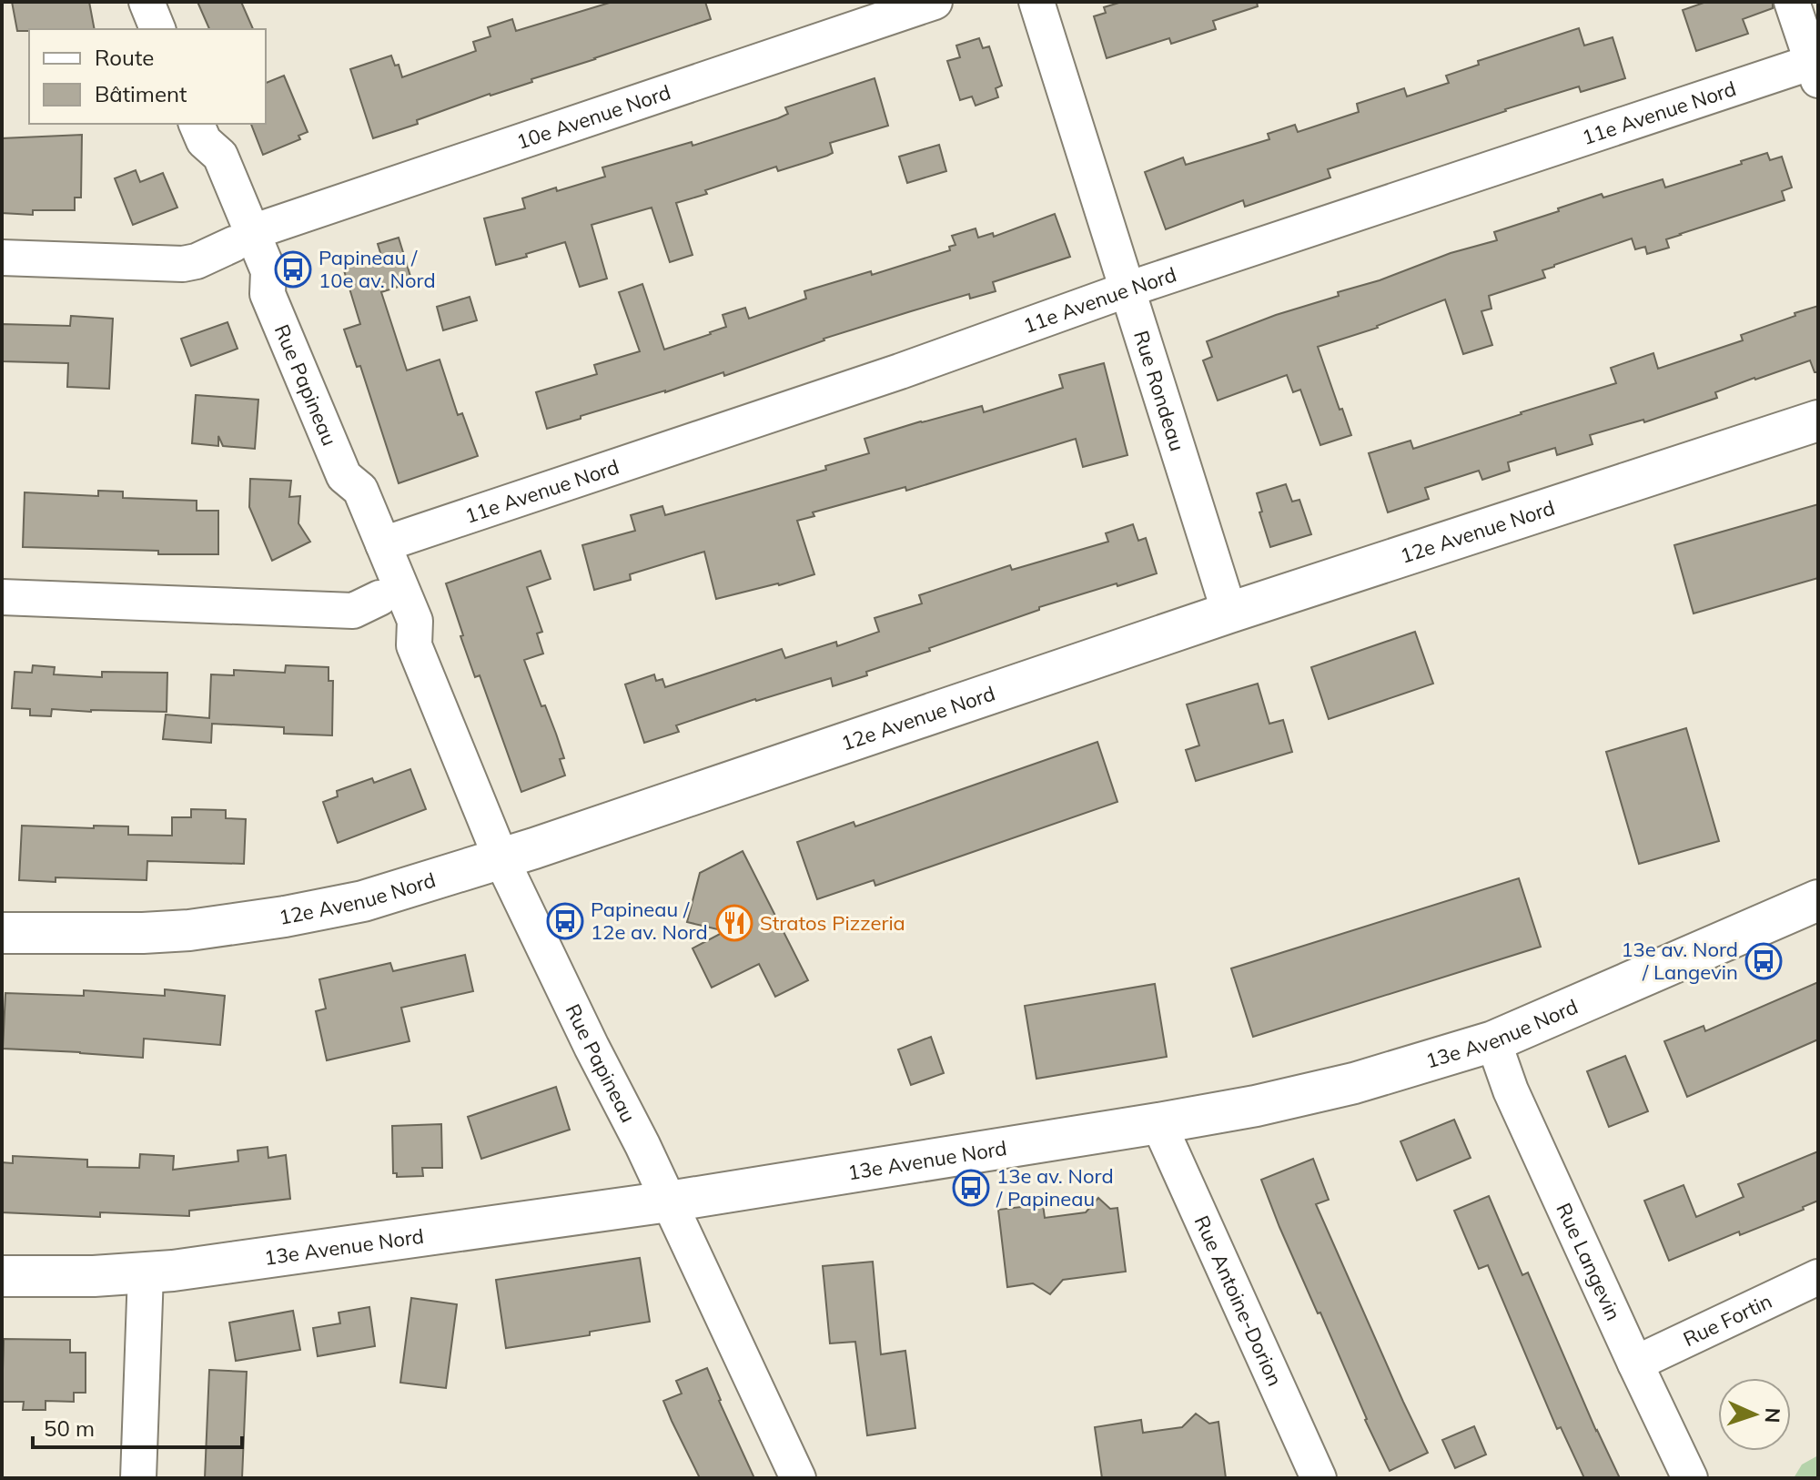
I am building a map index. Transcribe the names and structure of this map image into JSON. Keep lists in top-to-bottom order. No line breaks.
{"streets":{"main road":["12e Avenue Nord","13e Avenue Nord"],"street":["11e Avenue Nord","10e Avenue Nord","Rue Papineau","Rue Rondeau","Rue Langevin","Rue Antoine-Dorion","Rue Fortin"]},"crossings":[["11e Avenue Nord","Rue Papineau"],["11e Avenue Nord","Rue Rondeau"],["10e Avenue Nord","Rue Papineau"],["Rue Papineau","12e Avenue Nord"],["Rue Papineau","13e Avenue Nord"],["Rue Rondeau","12e Avenue Nord"],["13e Avenue Nord","Rue Langevin"],["13e Avenue Nord","Rue Antoine-Dorion"],["Rue Langevin","Rue Fortin"]],"places":{"bus stop":["Papineau / 10e av. Nord","Papineau / 12e av. Nord","13e av. Nord / Langevin","13e av. Nord / Papineau"],"restaurant":["Stratos Pizzeria"]},"legend":["Route","Bâtiment"],"scale_bar":"50 m","north":"right"}
